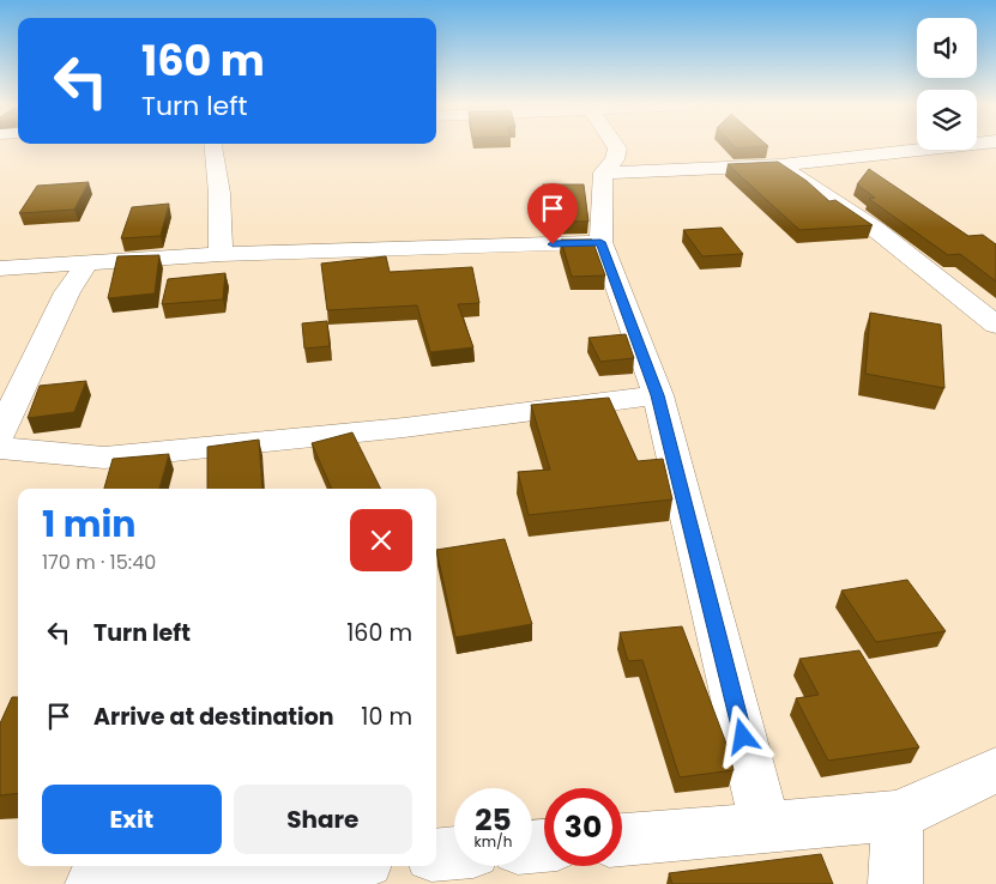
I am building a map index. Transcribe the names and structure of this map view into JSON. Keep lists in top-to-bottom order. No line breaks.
{"page":{"turn":["160 m","Turn left"],"heading":["1 min","170 m · 15:40"],"list":[{"name":"Turn left","value":"160 m"},{"name":"Arrive at destination","value":"10 m"}],"buttons":["Exit","Share"],"speed":"25 km/h","limit":"30"}}
